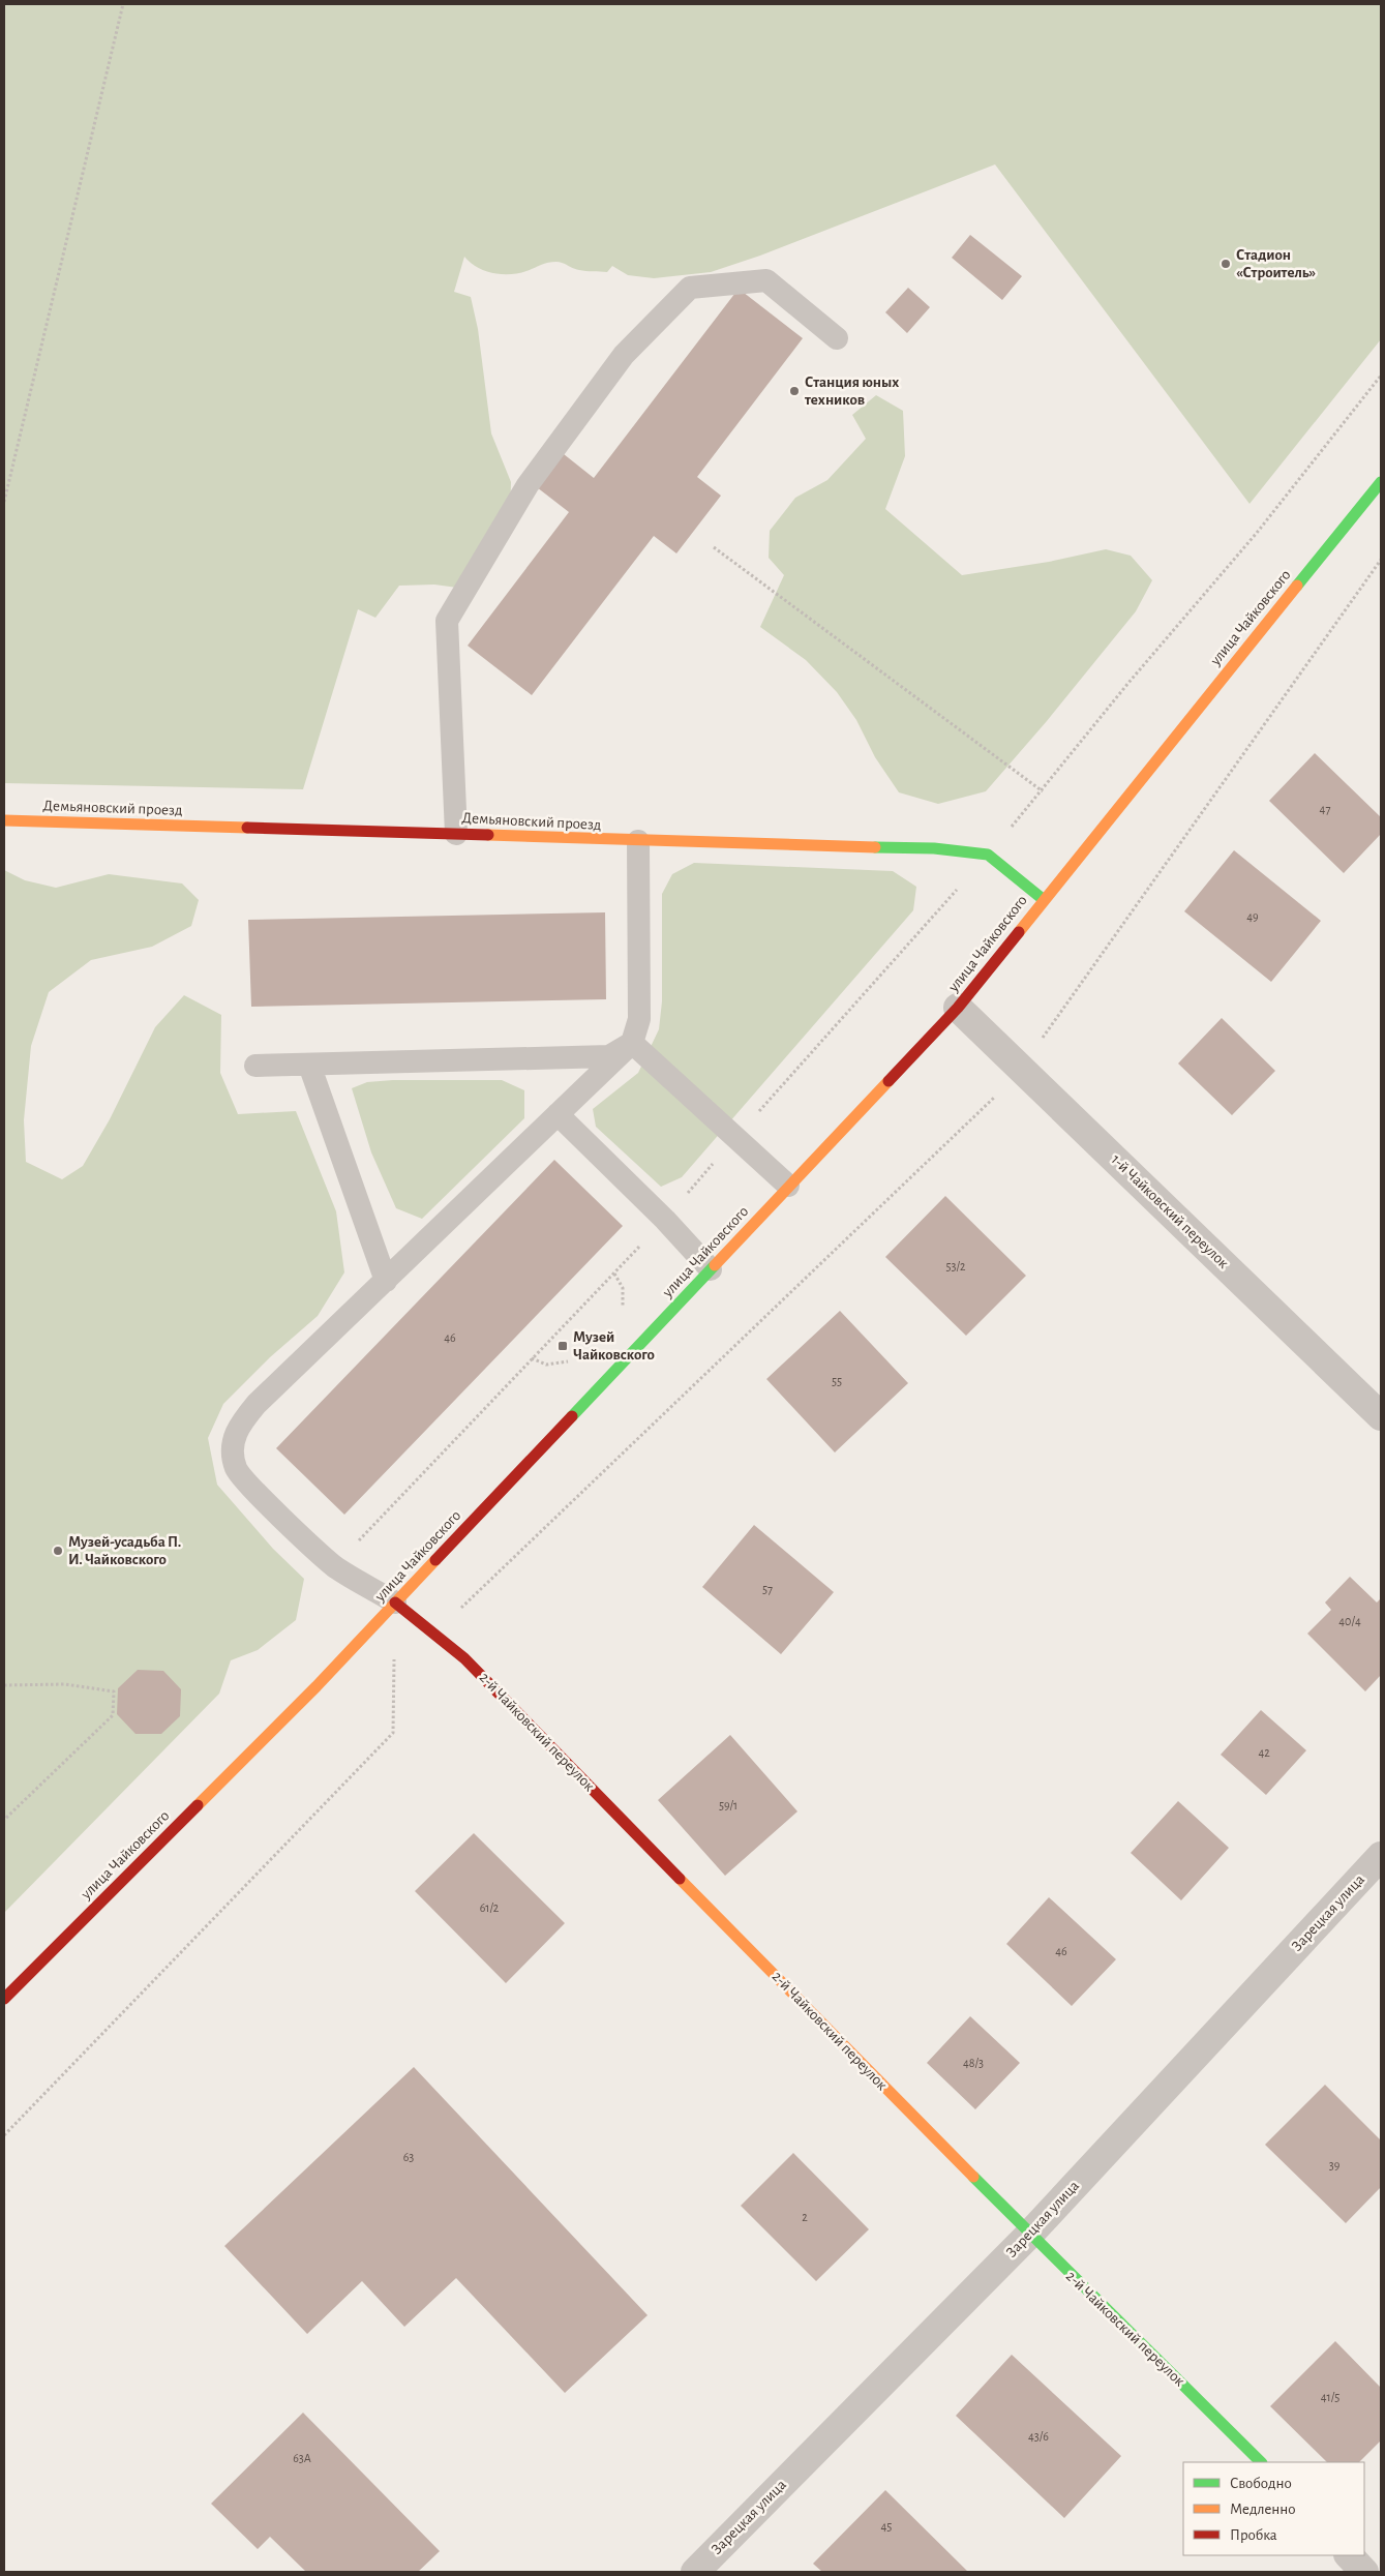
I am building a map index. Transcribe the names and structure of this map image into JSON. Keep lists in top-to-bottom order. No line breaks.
{"streets":{"street":["улица Чайковского","Демьяновский проезд","1-й Чайковский переулок","2-й Чайковский переулок","Зарецкая улица"]},"crossings":[["улица Чайковского","Демьяновский проезд"],["улица Чайковского","1-й Чайковский переулок"],["улица Чайковского","2-й Чайковский переулок"],["2-й Чайковский переулок","Зарецкая улица"]],"places":{"other":["Стадион «Строитель»","Станция юных техников","Музей-усадьба П. И. Чайковского"],"transit":["Музей Чайковского"]},"house_numbers":["47","49","53/2","46","55","57","40/4","42","59/1","61/2","46","48/3","63","39","2","41/5","43/6","63А","45"],"legend":["Свободно","Медленно","Пробка"]}
